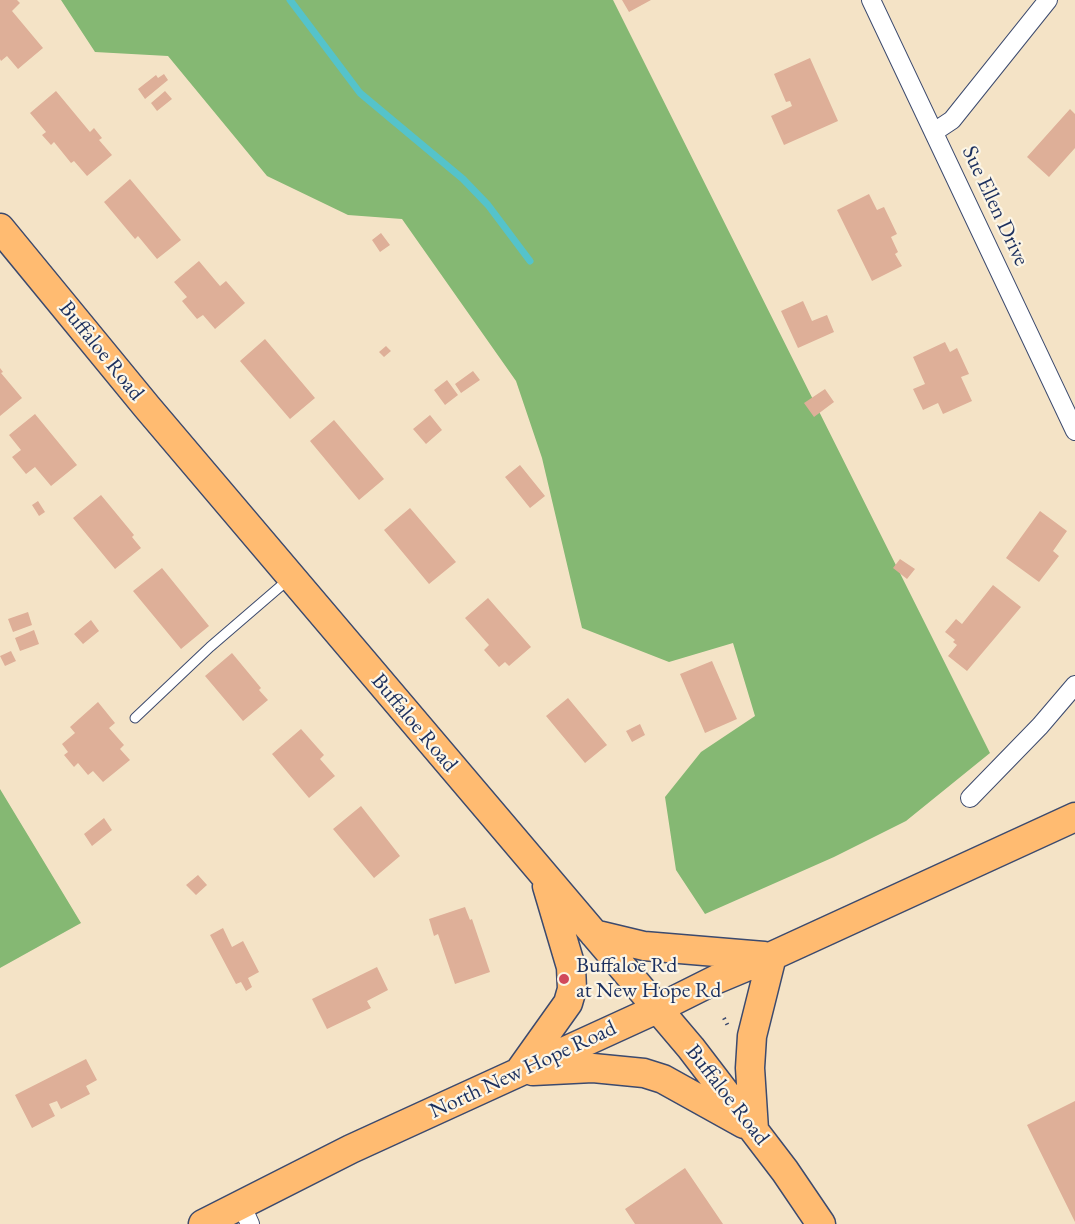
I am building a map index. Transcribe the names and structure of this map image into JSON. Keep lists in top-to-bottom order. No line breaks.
{"streets":{"main road":["Buffaloe Road","North New Hope Road"],"street":["Sue Ellen Drive"]},"crossings":[["Buffaloe Road","North New Hope Road"]],"places":["Buffaloe Rd at New Hope Rd"]}
